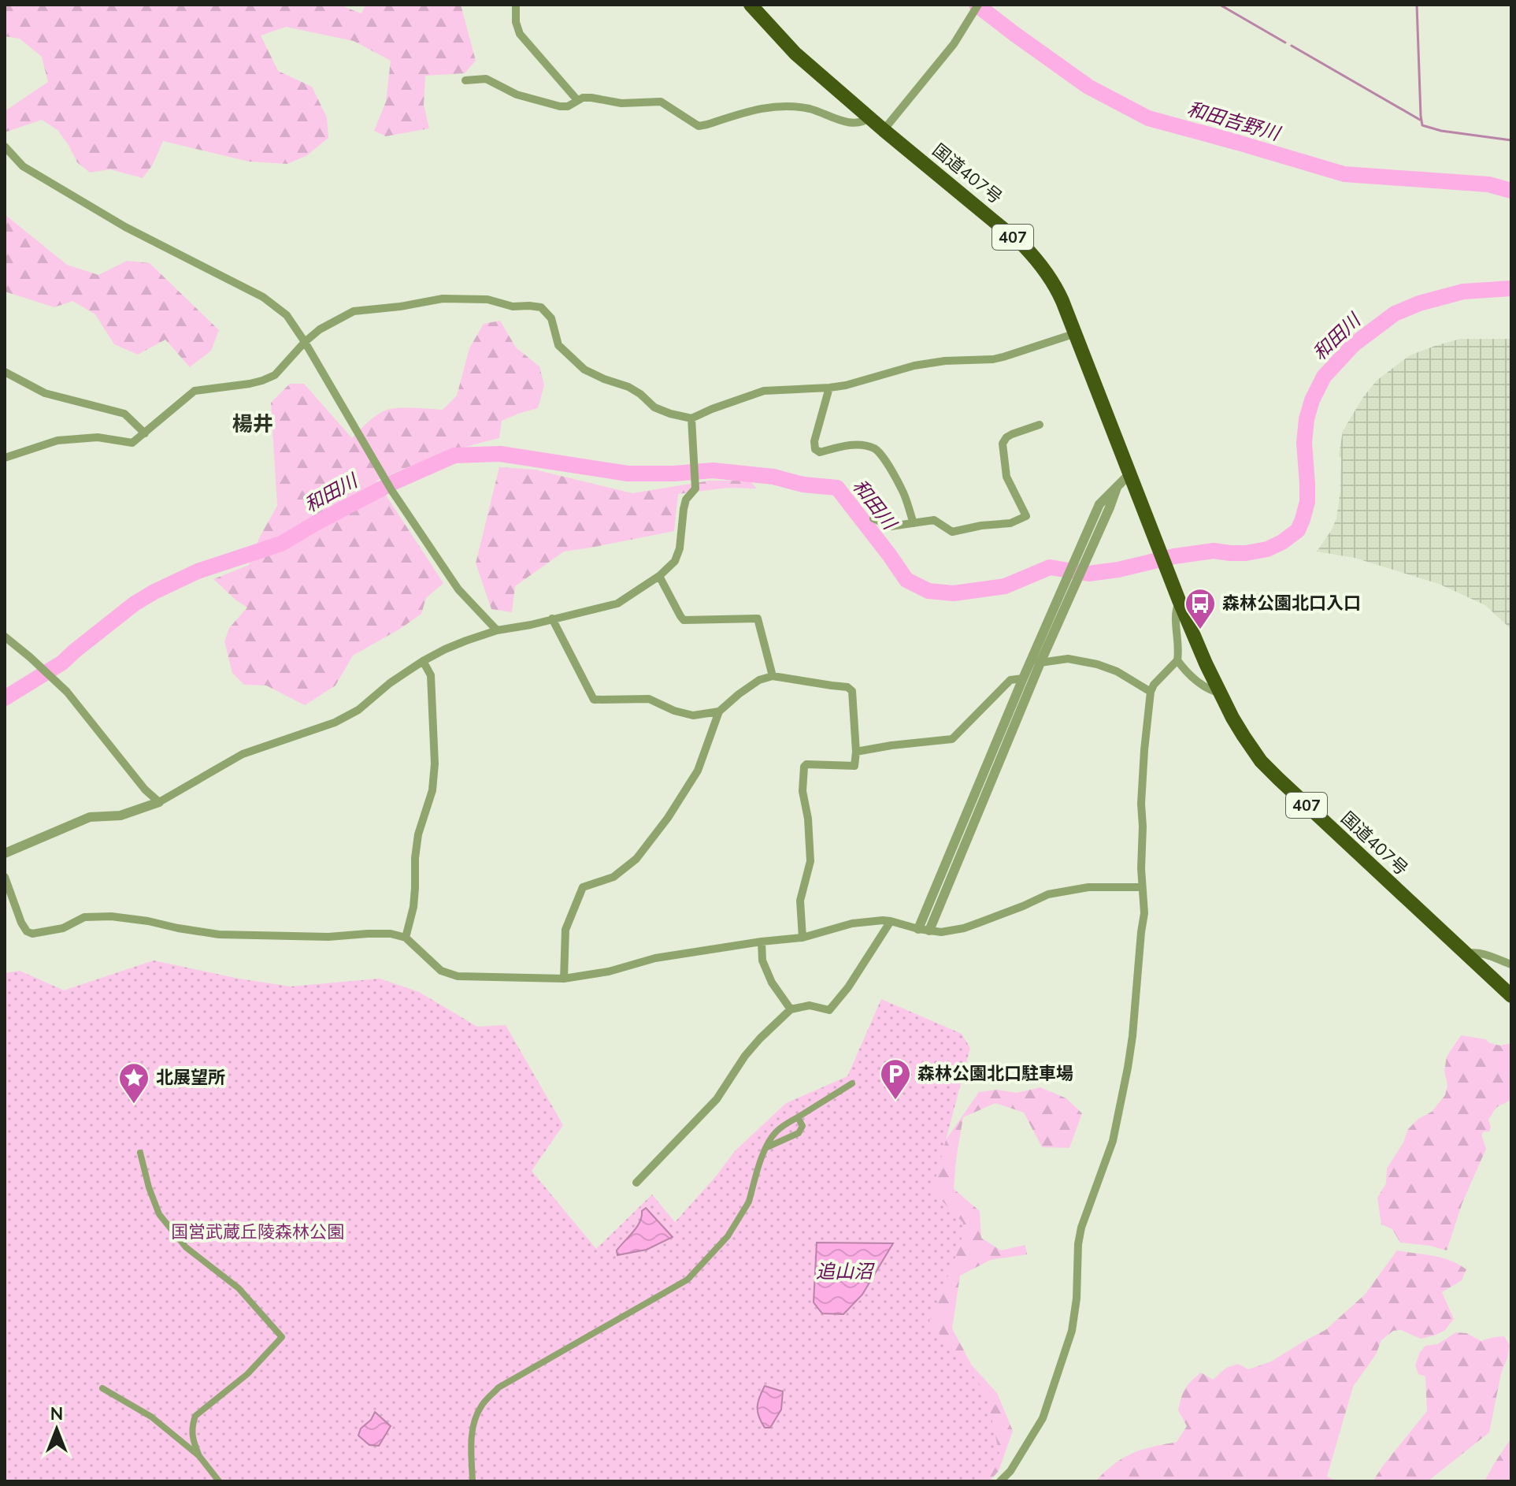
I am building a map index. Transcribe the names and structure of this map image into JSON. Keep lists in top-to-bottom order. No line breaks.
{"streets":{"highway":["国道407号","407"]},"districts":["楊井"],"water":["和田吉野川","和田川","追山沼"],"parks":["国営武蔵丘陵森林公園"],"places":{"bus stop":["森林公園北口入口"],"parking":["森林公園北口駐車場"],"place":["北展望所"]},"north":"top"}
